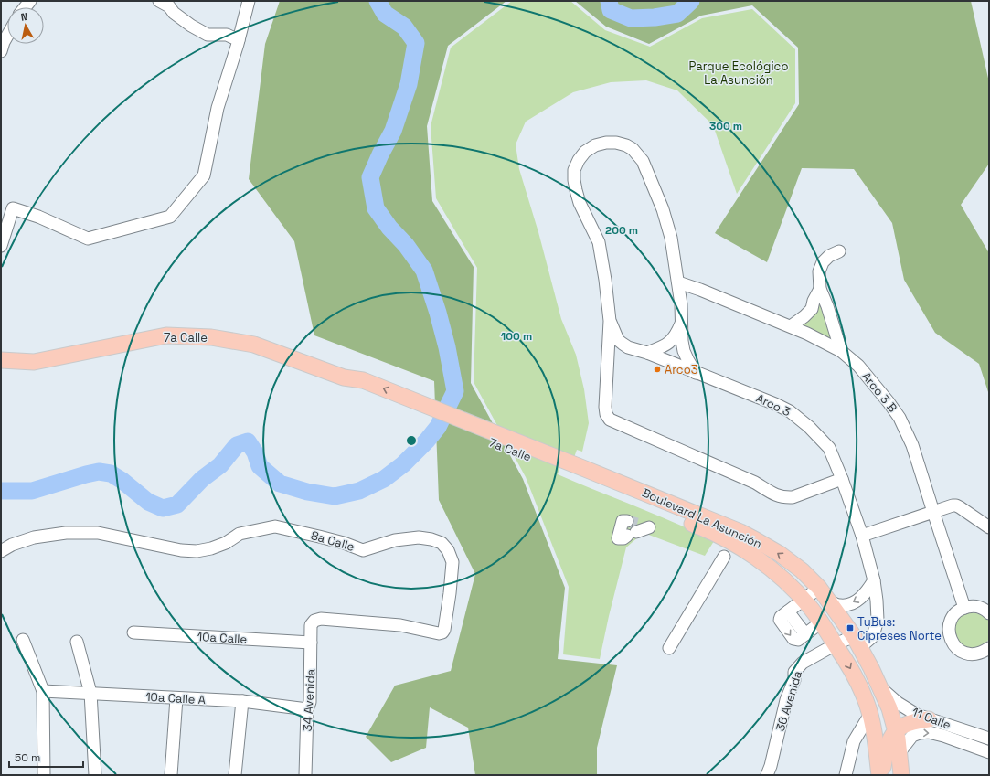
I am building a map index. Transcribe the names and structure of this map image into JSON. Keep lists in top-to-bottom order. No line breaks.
{"streets":{"main road":["7a Calle","Boulevard La Asunción"],"street":["Arco 3 B","Arco 3","8a Calle","10a Calle","10a Calle A","34 Avenida","36 Avenida","11 Calle"]},"crossings":[["7a Calle","Boulevard La Asunción"],["Arco 3","Boulevard La Asunción"],["Arco 3","36 Avenida"],["Boulevard La Asunción","36 Avenida"],["Boulevard La Asunción","11 Calle"],["8a Calle","34 Avenida"],["10a Calle","34 Avenida"],["10a Calle A","34 Avenida"]],"parks":["Parque Ecológico La Asunción"],"places":{"other":["Arco3"],"transit":["TuBus: Cipreses Norte"]},"scale_bar":"50 m","north":"top","rings":["300 m","200 m","100 m"]}
